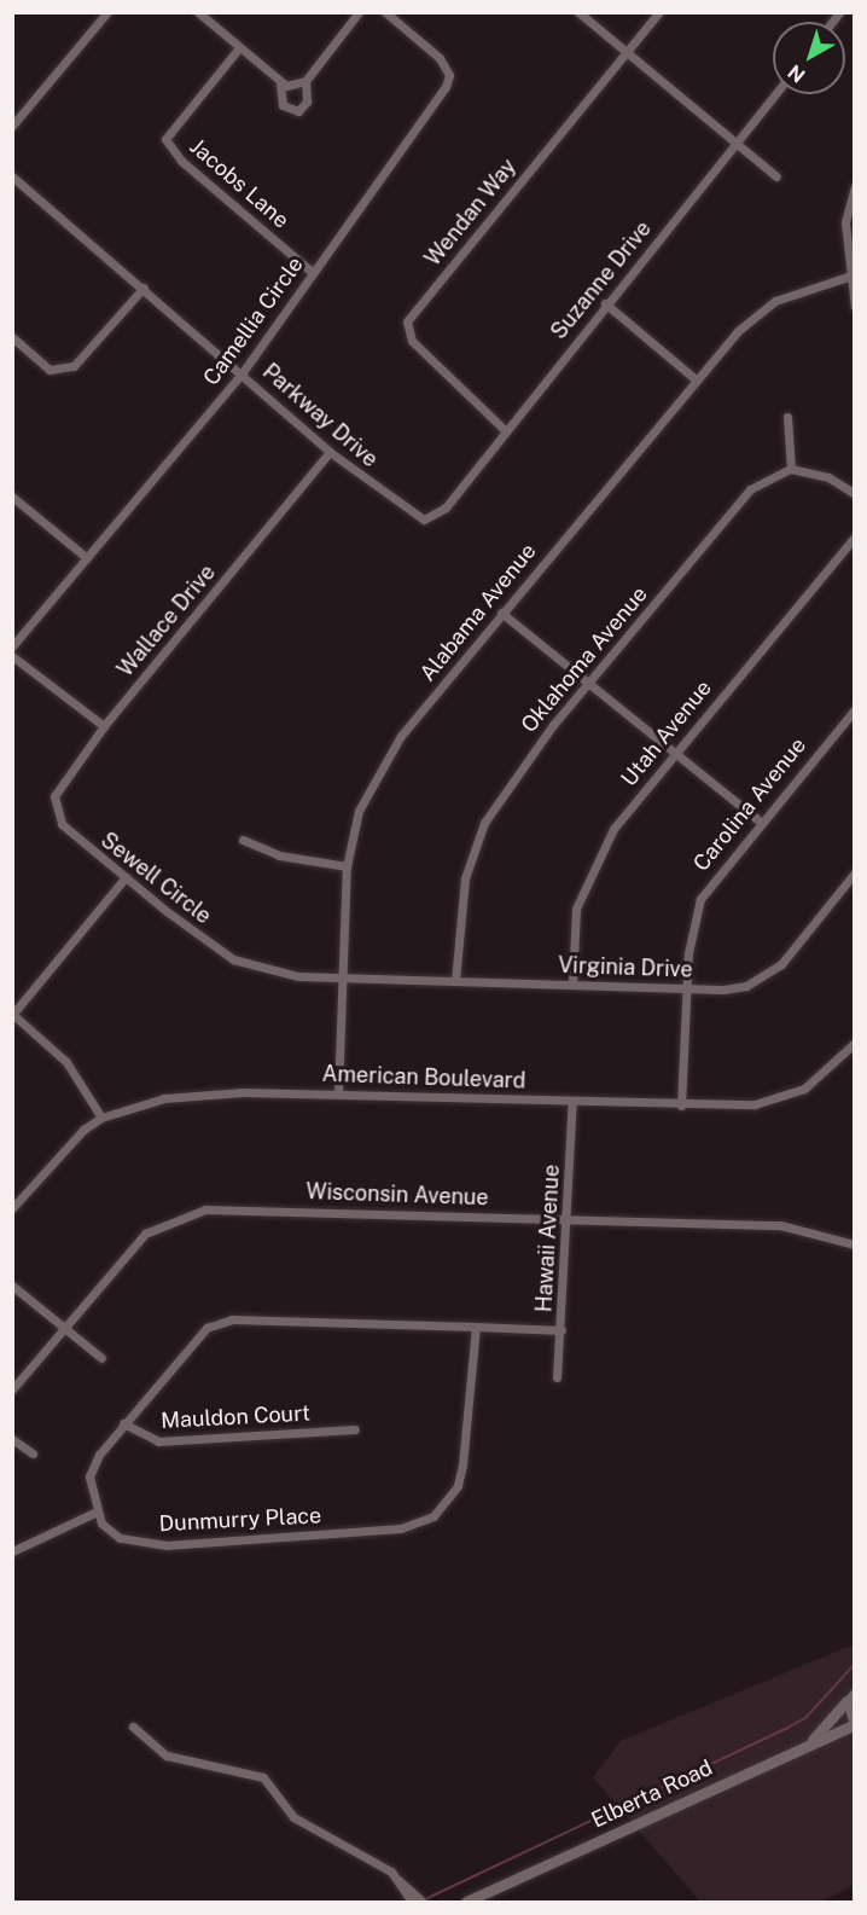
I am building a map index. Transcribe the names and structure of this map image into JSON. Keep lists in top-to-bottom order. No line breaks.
{"streets":{"street":["Jacobs Lane","Wendan Way","Suzanne Drive","Camellia Circle","Parkway Drive","Alabama Avenue","Wallace Drive","Oklahoma Avenue","Utah Avenue","Carolina Avenue","Sewell Circle","Virginia Drive","American Boulevard","Wisconsin Avenue","Hawaii Avenue","Mauldon Court","Dunmurry Place","Elberta Road"]},"crossings":[["Jacobs Lane","Camellia Circle"],["Wendan Way","Suzanne Drive"],["Suzanne Drive","Parkway Drive"],["Camellia Circle","Parkway Drive"],["Parkway Drive","Wallace Drive"],["Alabama Avenue","Sewell Circle"],["Alabama Avenue","Virginia Drive"],["Alabama Avenue","American Boulevard"],["Wallace Drive","Sewell Circle"],["Oklahoma Avenue","Virginia Drive"],["Utah Avenue","Virginia Drive"],["Carolina Avenue","Virginia Drive"],["Carolina Avenue","American Boulevard"],["Sewell Circle","Virginia Drive"],["American Boulevard","Hawaii Avenue"],["Wisconsin Avenue","Hawaii Avenue"]],"north":"bottom left"}
